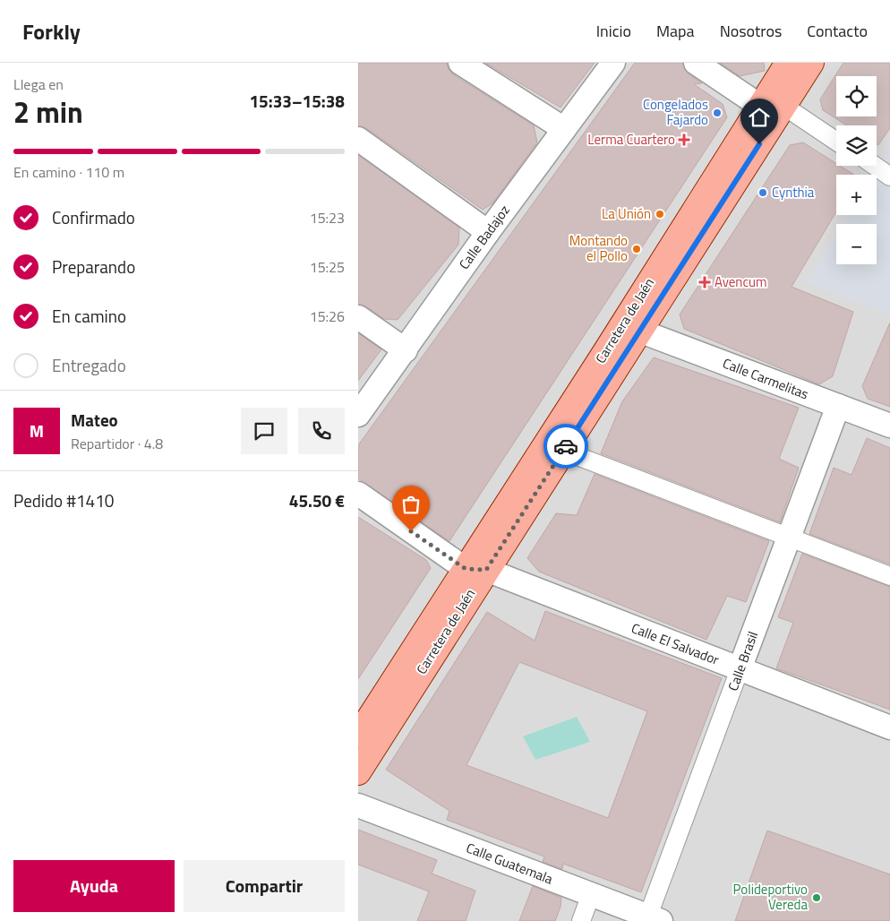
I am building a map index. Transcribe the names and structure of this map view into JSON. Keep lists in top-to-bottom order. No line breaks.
{"streets":{"main road":["Carretera de Jaén"],"street":["Calle Badajoz","Calle Carmelitas","Calle El Salvador","Calle Brasil","Calle Guatemala"]},"crossings":[["Carretera de Jaén","Calle Carmelitas"],["Carretera de Jaén","Calle El Salvador"],["Calle Carmelitas","Calle Brasil"],["Calle El Salvador","Calle Brasil"],["Calle Brasil","Calle Guatemala"]],"places":{"other":["Congelados Fajardo","Cynthia","La Unión","Montando el Pollo","Polideportivo Vereda"],"health":["Lerma Cuartero","Avencum"]},"page":{"header":"Forkly","nav":["Inicio","Mapa","Nosotros","Contacto"],"heading":["2 min","Llega en","15:33–15:38"],"panel":["Mateo","Repartidor · 4.8","Pedido #1410","45.50 €"],"map_buttons":["+","−"],"bar":"En camino · 110 m","list":[["Confirmado","15:23"],["Preparando","15:25"],["En camino","15:26"],"Entregado"],"round":"M","buttons":["Ayuda","Compartir"]}}
